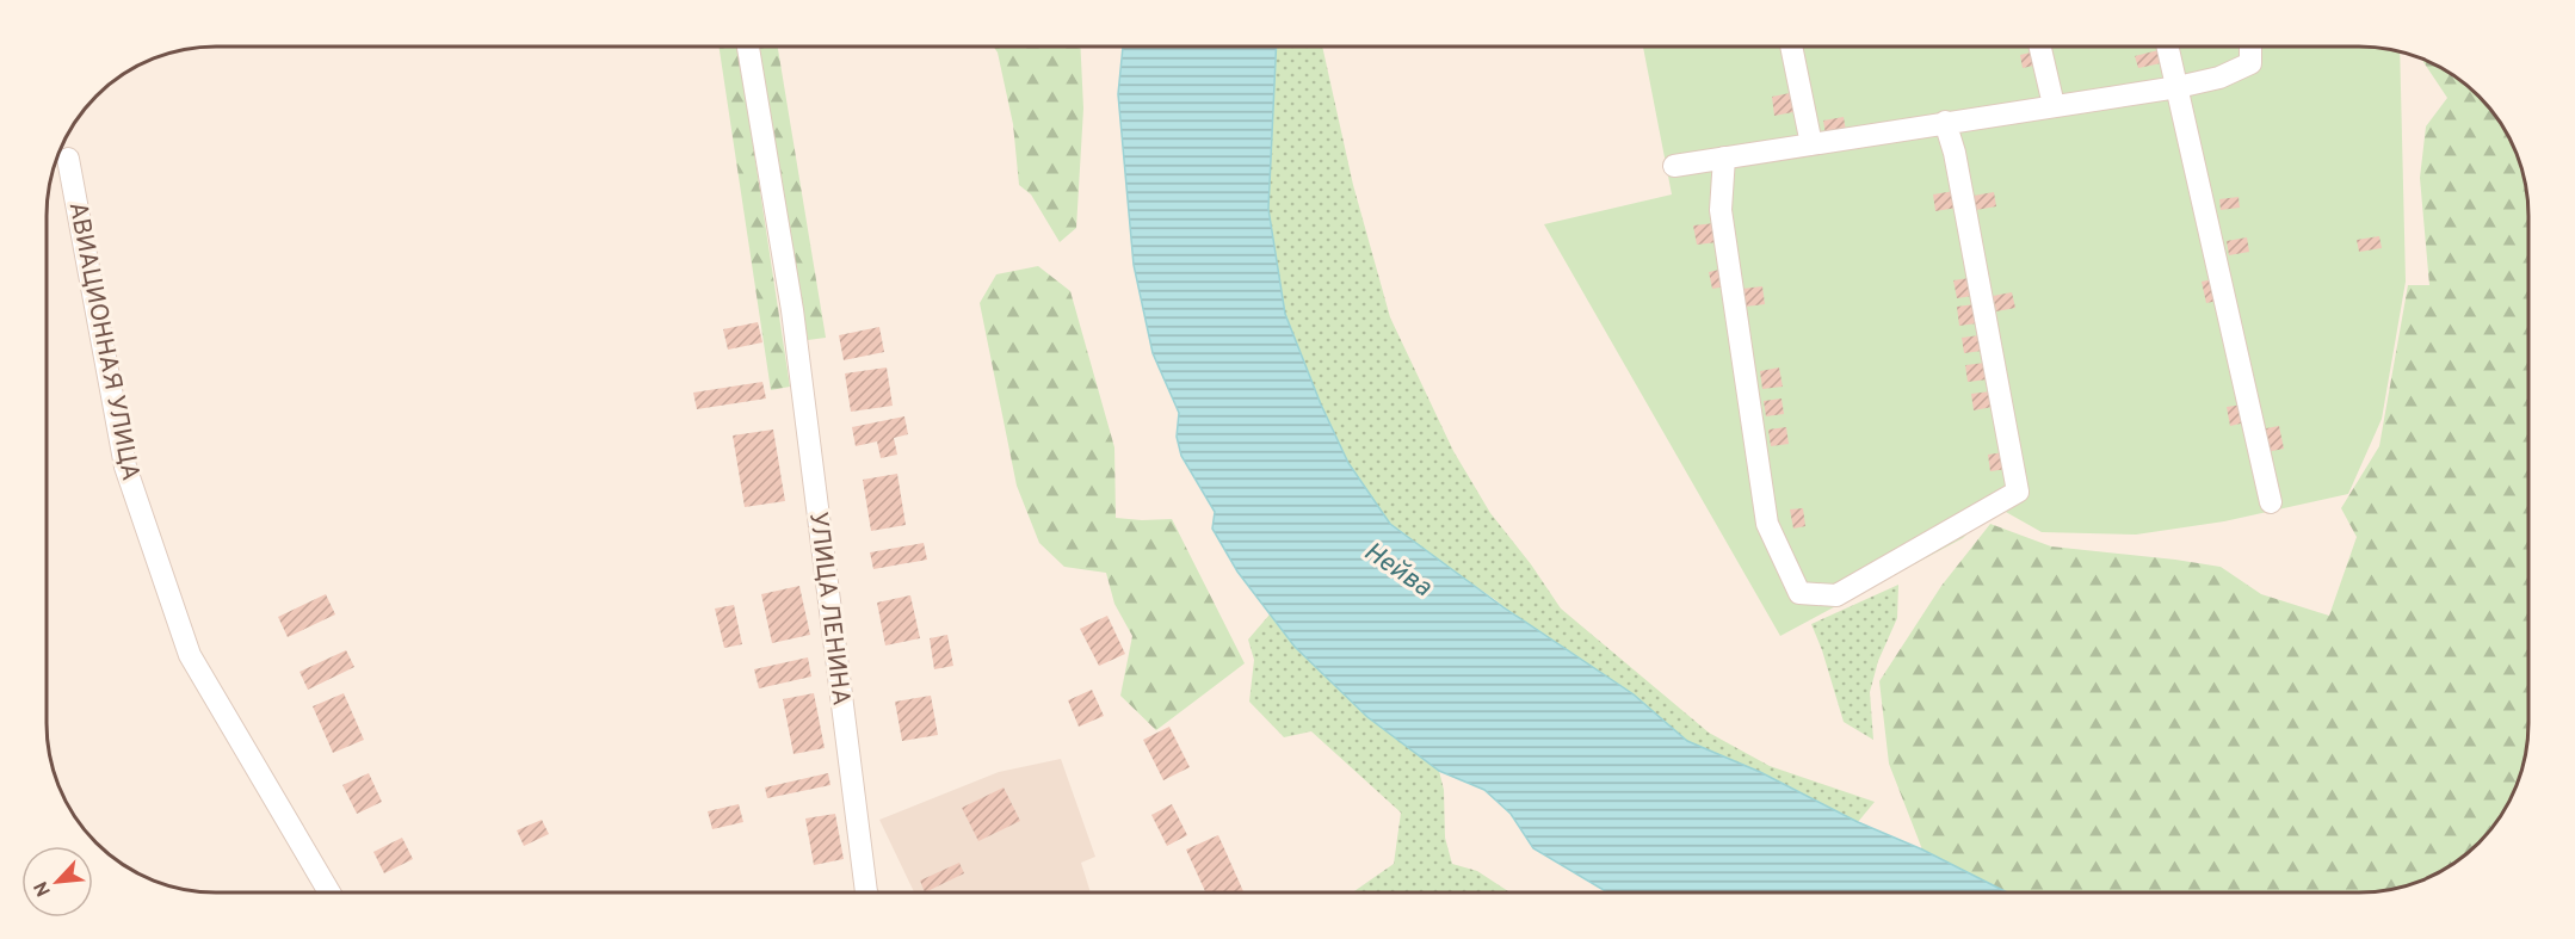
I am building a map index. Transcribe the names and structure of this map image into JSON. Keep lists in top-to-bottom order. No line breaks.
{"streets":{"street":["АВИАЦИОННАЯ УЛИЦА","УЛИЦА ЛЕНИНА"]},"water":["Нейва"],"north":"bottom left"}
